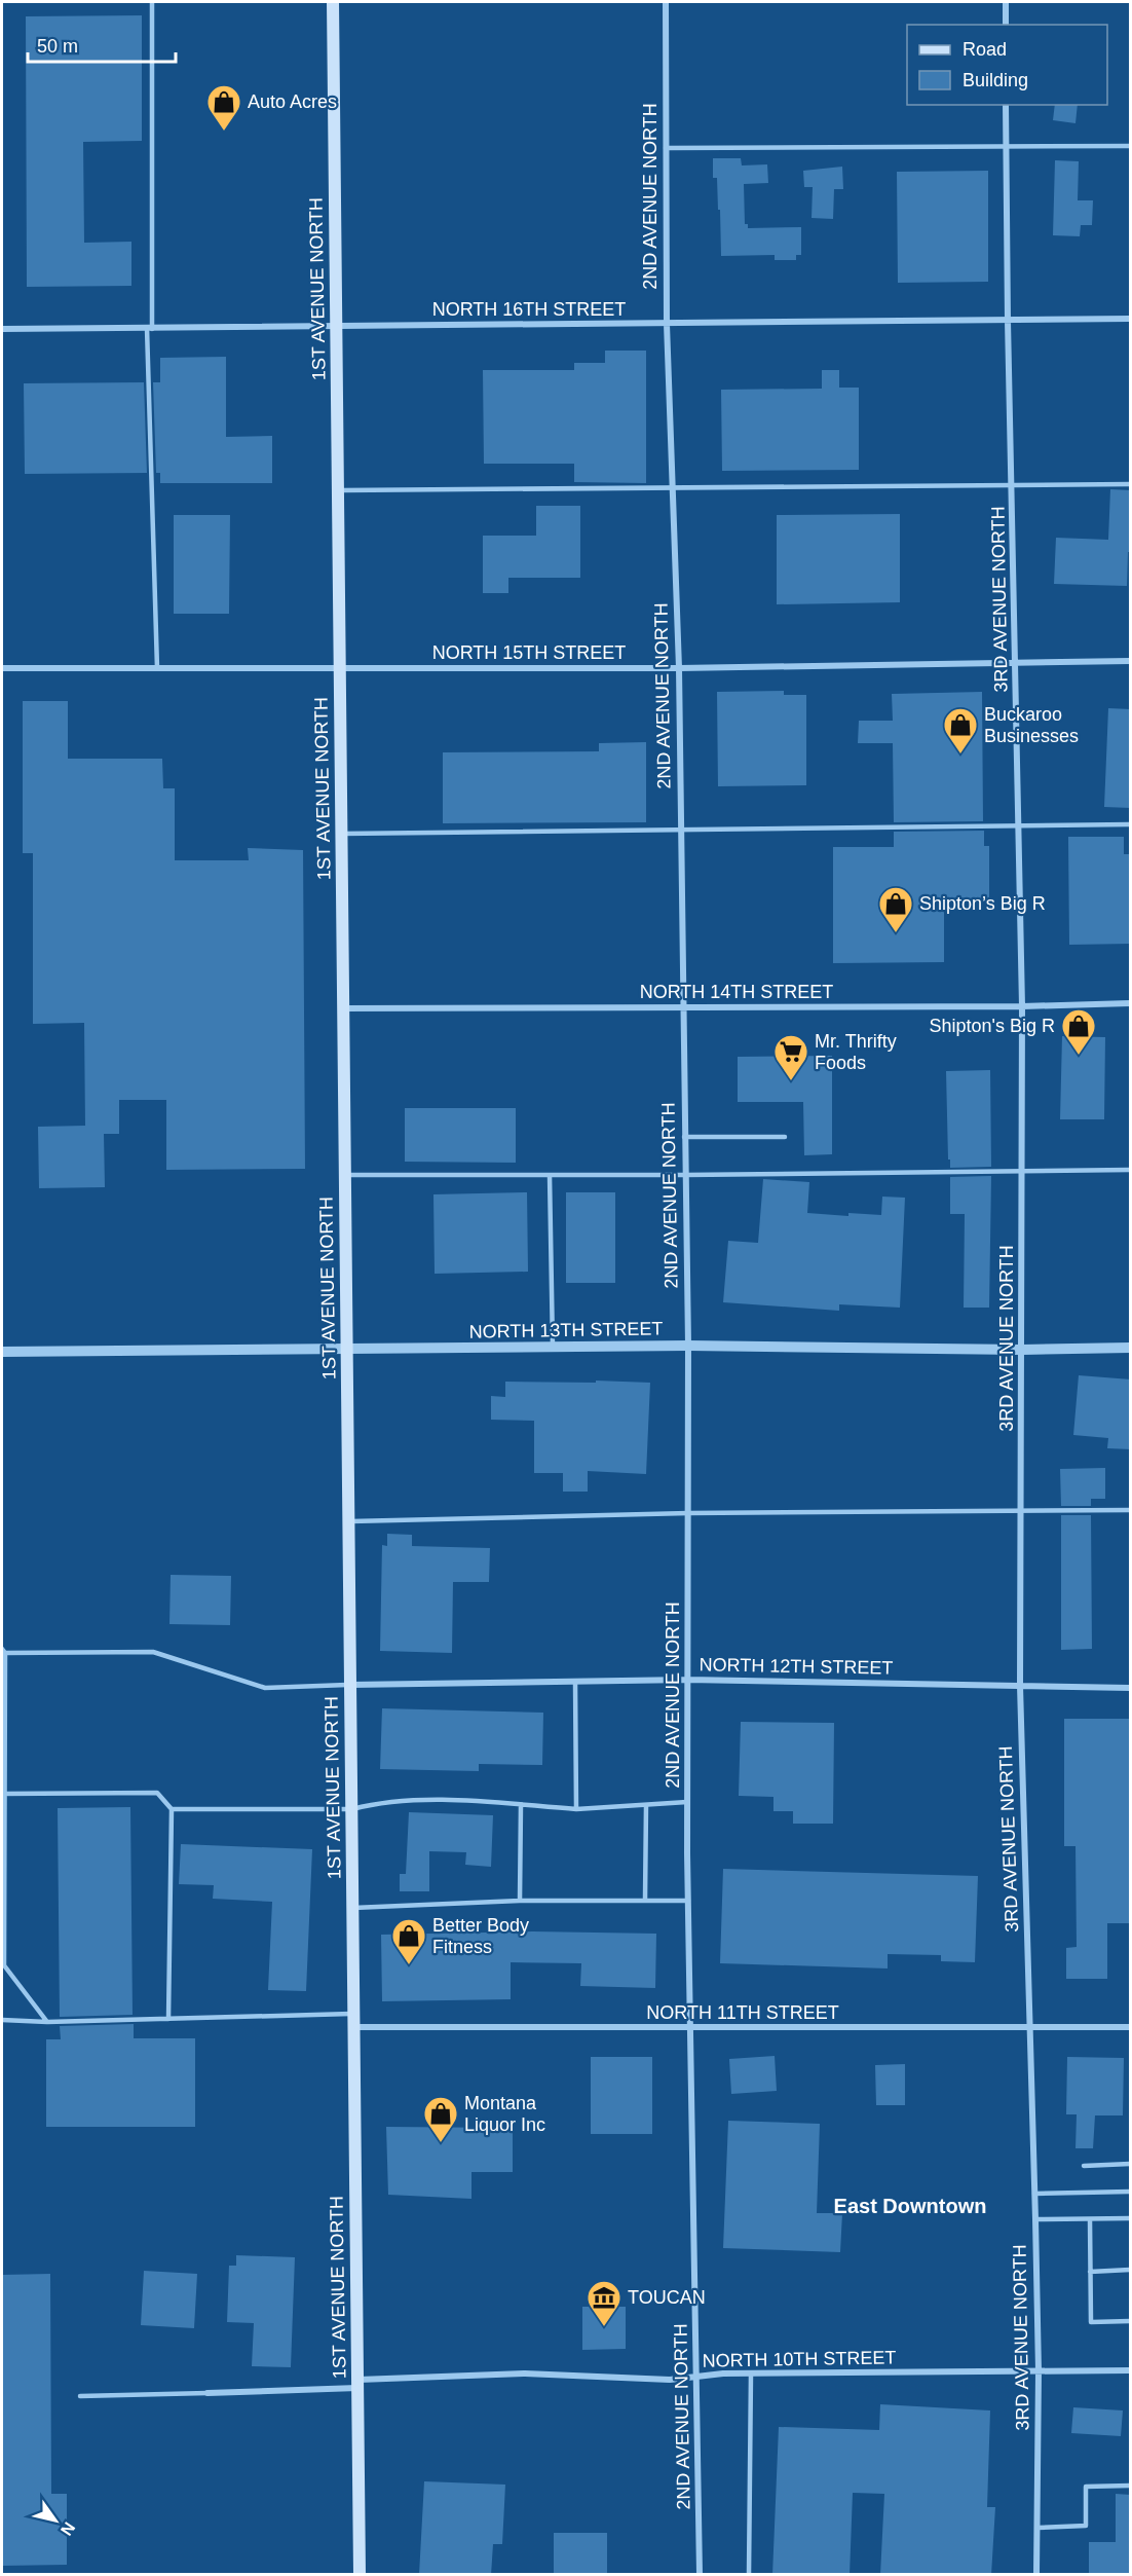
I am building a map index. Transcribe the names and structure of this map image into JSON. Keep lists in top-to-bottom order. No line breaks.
{"streets":{"main road":["1ST AVENUE NORTH"],"street":["2ND AVENUE NORTH","NORTH 16TH STREET","3RD AVENUE NORTH","NORTH 15TH STREET","NORTH 14TH STREET","NORTH 13TH STREET","NORTH 12TH STREET","NORTH 11TH STREET","NORTH 10TH STREET"]},"crossings":[["2ND AVENUE NORTH","NORTH 16TH STREET"],["2ND AVENUE NORTH","NORTH 15TH STREET"],["2ND AVENUE NORTH","NORTH 14TH STREET"],["2ND AVENUE NORTH","NORTH 13TH STREET"],["2ND AVENUE NORTH","NORTH 12TH STREET"],["2ND AVENUE NORTH","NORTH 11TH STREET"],["2ND AVENUE NORTH","NORTH 10TH STREET"],["1ST AVENUE NORTH","NORTH 16TH STREET"],["1ST AVENUE NORTH","NORTH 15TH STREET"],["1ST AVENUE NORTH","NORTH 14TH STREET"],["1ST AVENUE NORTH","NORTH 13TH STREET"],["1ST AVENUE NORTH","NORTH 12TH STREET"],["1ST AVENUE NORTH","NORTH 11TH STREET"],["1ST AVENUE NORTH","NORTH 10TH STREET"],["NORTH 16TH STREET","3RD AVENUE NORTH"],["3RD AVENUE NORTH","NORTH 15TH STREET"],["3RD AVENUE NORTH","NORTH 14TH STREET"],["3RD AVENUE NORTH","NORTH 13TH STREET"],["3RD AVENUE NORTH","NORTH 12TH STREET"],["3RD AVENUE NORTH","NORTH 11TH STREET"],["3RD AVENUE NORTH","NORTH 10TH STREET"]],"districts":["East Downtown"],"places":{"shop":["Auto Acres","Buckaroo Businesses","Shipton’s Big R","Shipton's Big R","Better Body Fitness","Montana Liquor Inc"],"supermarket":["Mr. Thrifty Foods"],"museum":["TOUCAN"]},"legend":["Road","Building"],"scale_bar":"50 m","north":"bottom right"}
